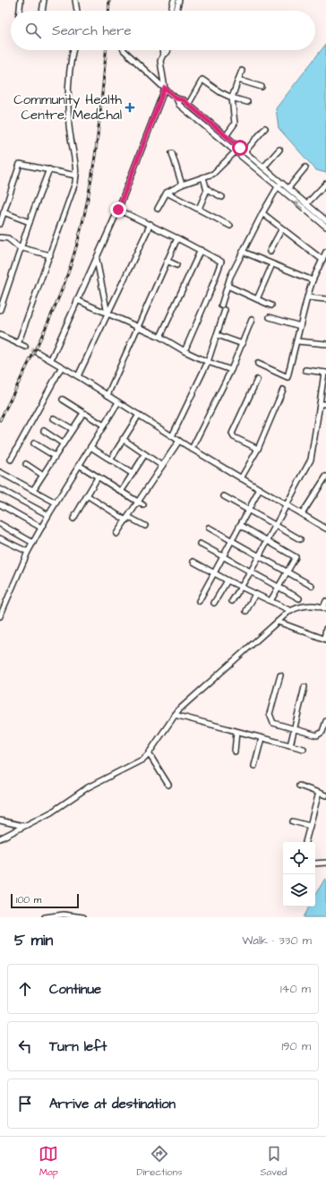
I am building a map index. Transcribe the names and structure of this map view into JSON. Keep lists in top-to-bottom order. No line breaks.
{"places":{"health":["Community Health Centre, Medchal"]},"scale_bar":"100 m","page":{"search":"Search here","scale":"100 m","heading":["5 min","Walk · 330 m"],"list":[["Continue","140 m"],["Turn left","190 m"],"Arrive at destination"],"nav":["Map","Directions","Saved"]}}
